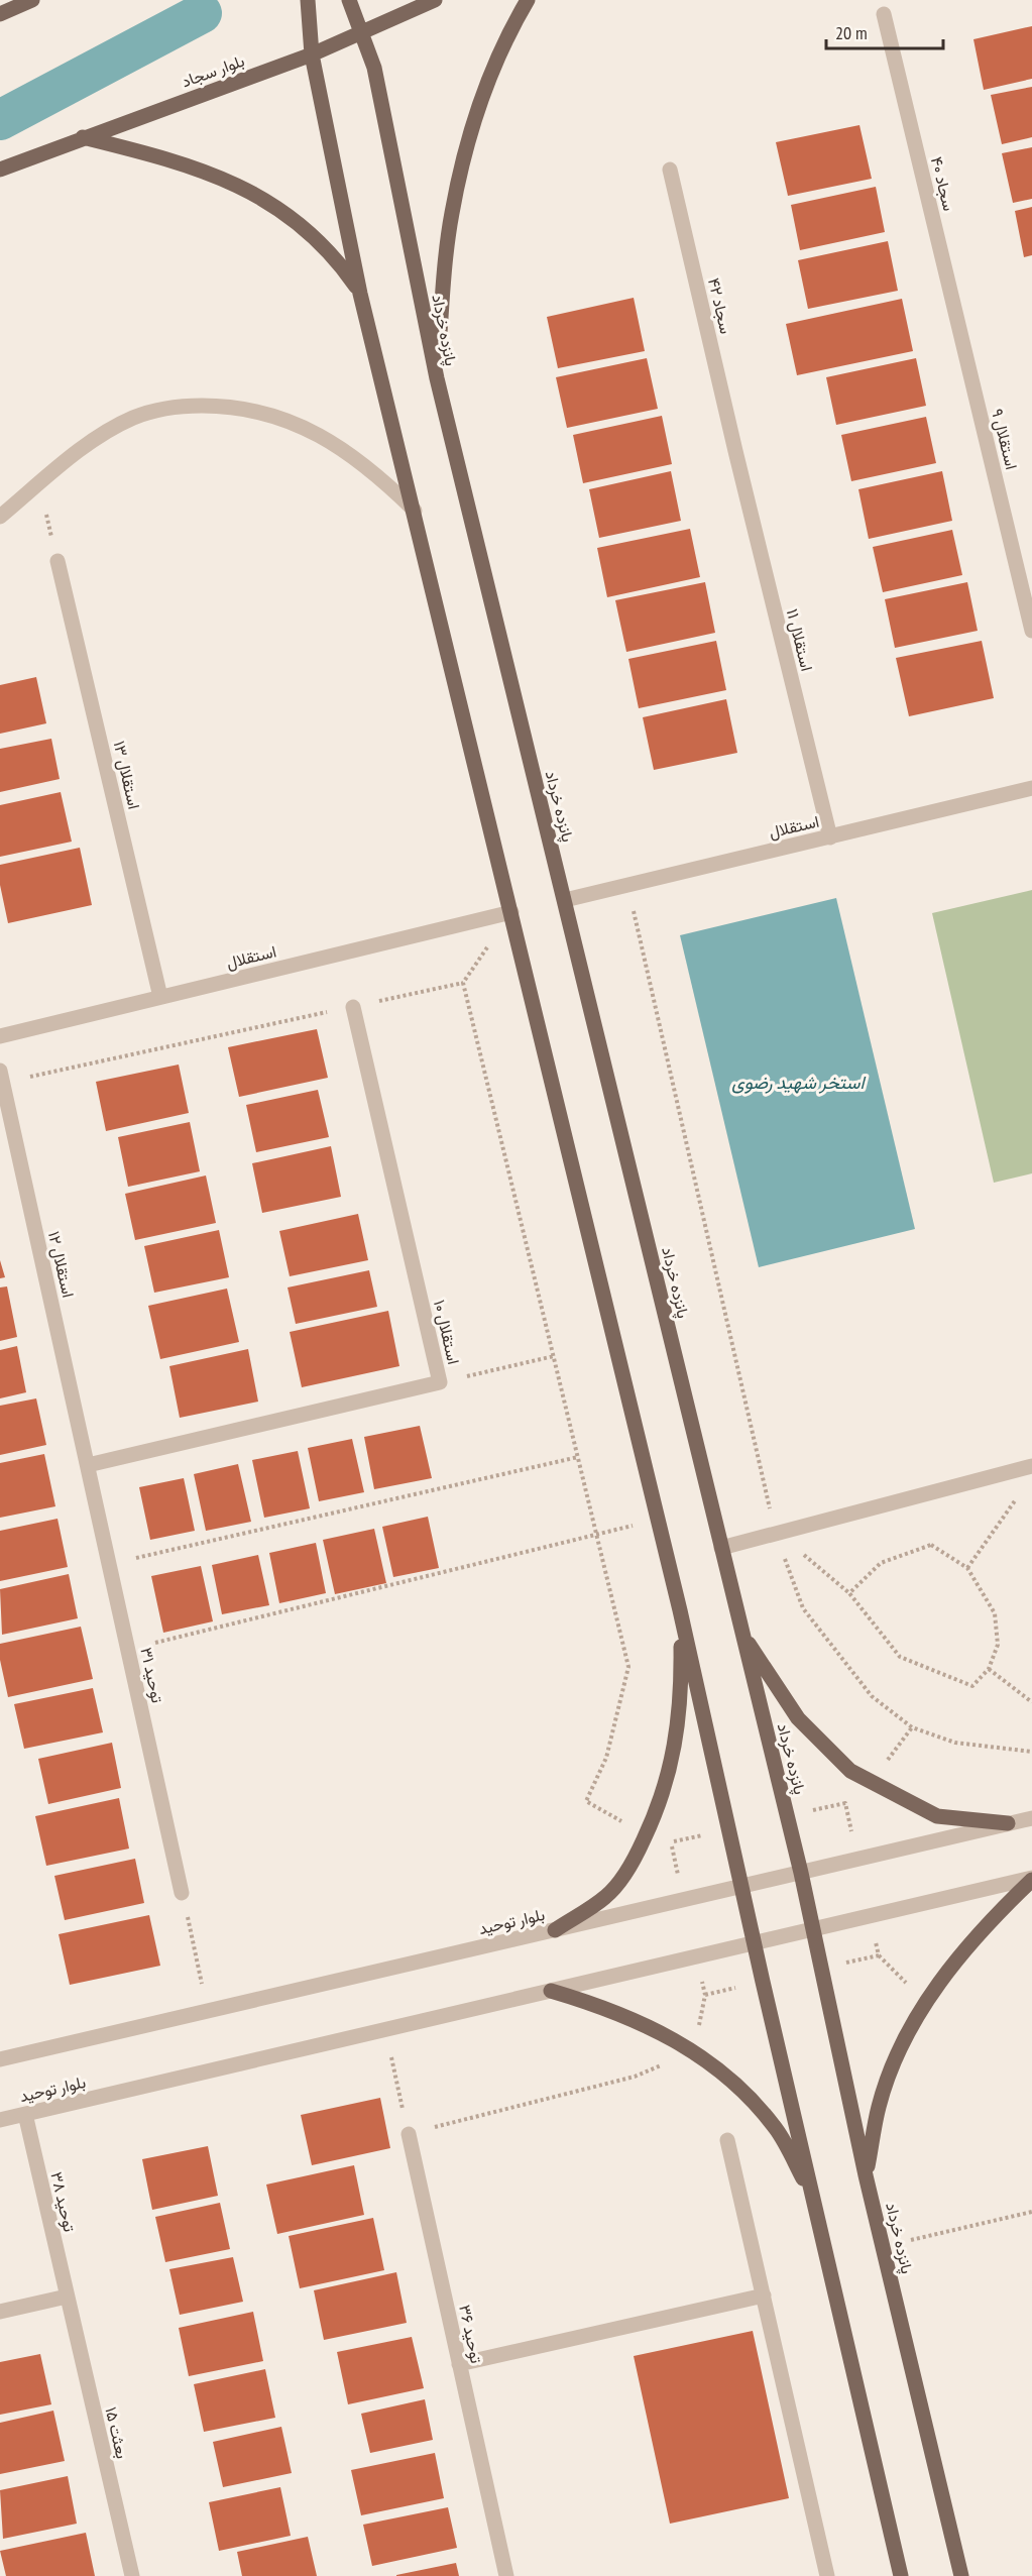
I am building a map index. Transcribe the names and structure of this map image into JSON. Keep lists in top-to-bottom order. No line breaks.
{"streets":{"main road":["بلوار سجاد","پانزده خرداد"],"street":["سجاد ۴۰","سجاد ۴۲","استقلال ۹","استقلال ۱۱","استقلال ۱۳","استقلال","استقلال ۱۲","استقلال ۱۰","توحید ۳۱","بلوار توحید","توحید ۳۸","توحید ۳۶","بعثت ۱۵"]},"crossings":[["بلوار سجاد","پانزده خرداد"],["سجاد ۴۰","استقلال ۹"],["سجاد ۴۲","استقلال ۱۱"],["پانزده خرداد","استقلال"],["پانزده خرداد","بلوار توحید"],["استقلال ۱۱","استقلال"],["استقلال ۱۳","استقلال"],["استقلال ۱۲","استقلال ۱۰"],["استقلال ۱۲","توحید ۳۱"],["استقلال ۱۰","توحید ۳۱"],["بلوار توحید","توحید ۳۸"],["توحید ۳۸","بعثت ۱۵"]],"water":["استخر شهید رضوی"],"scale_bar":"20 m"}
